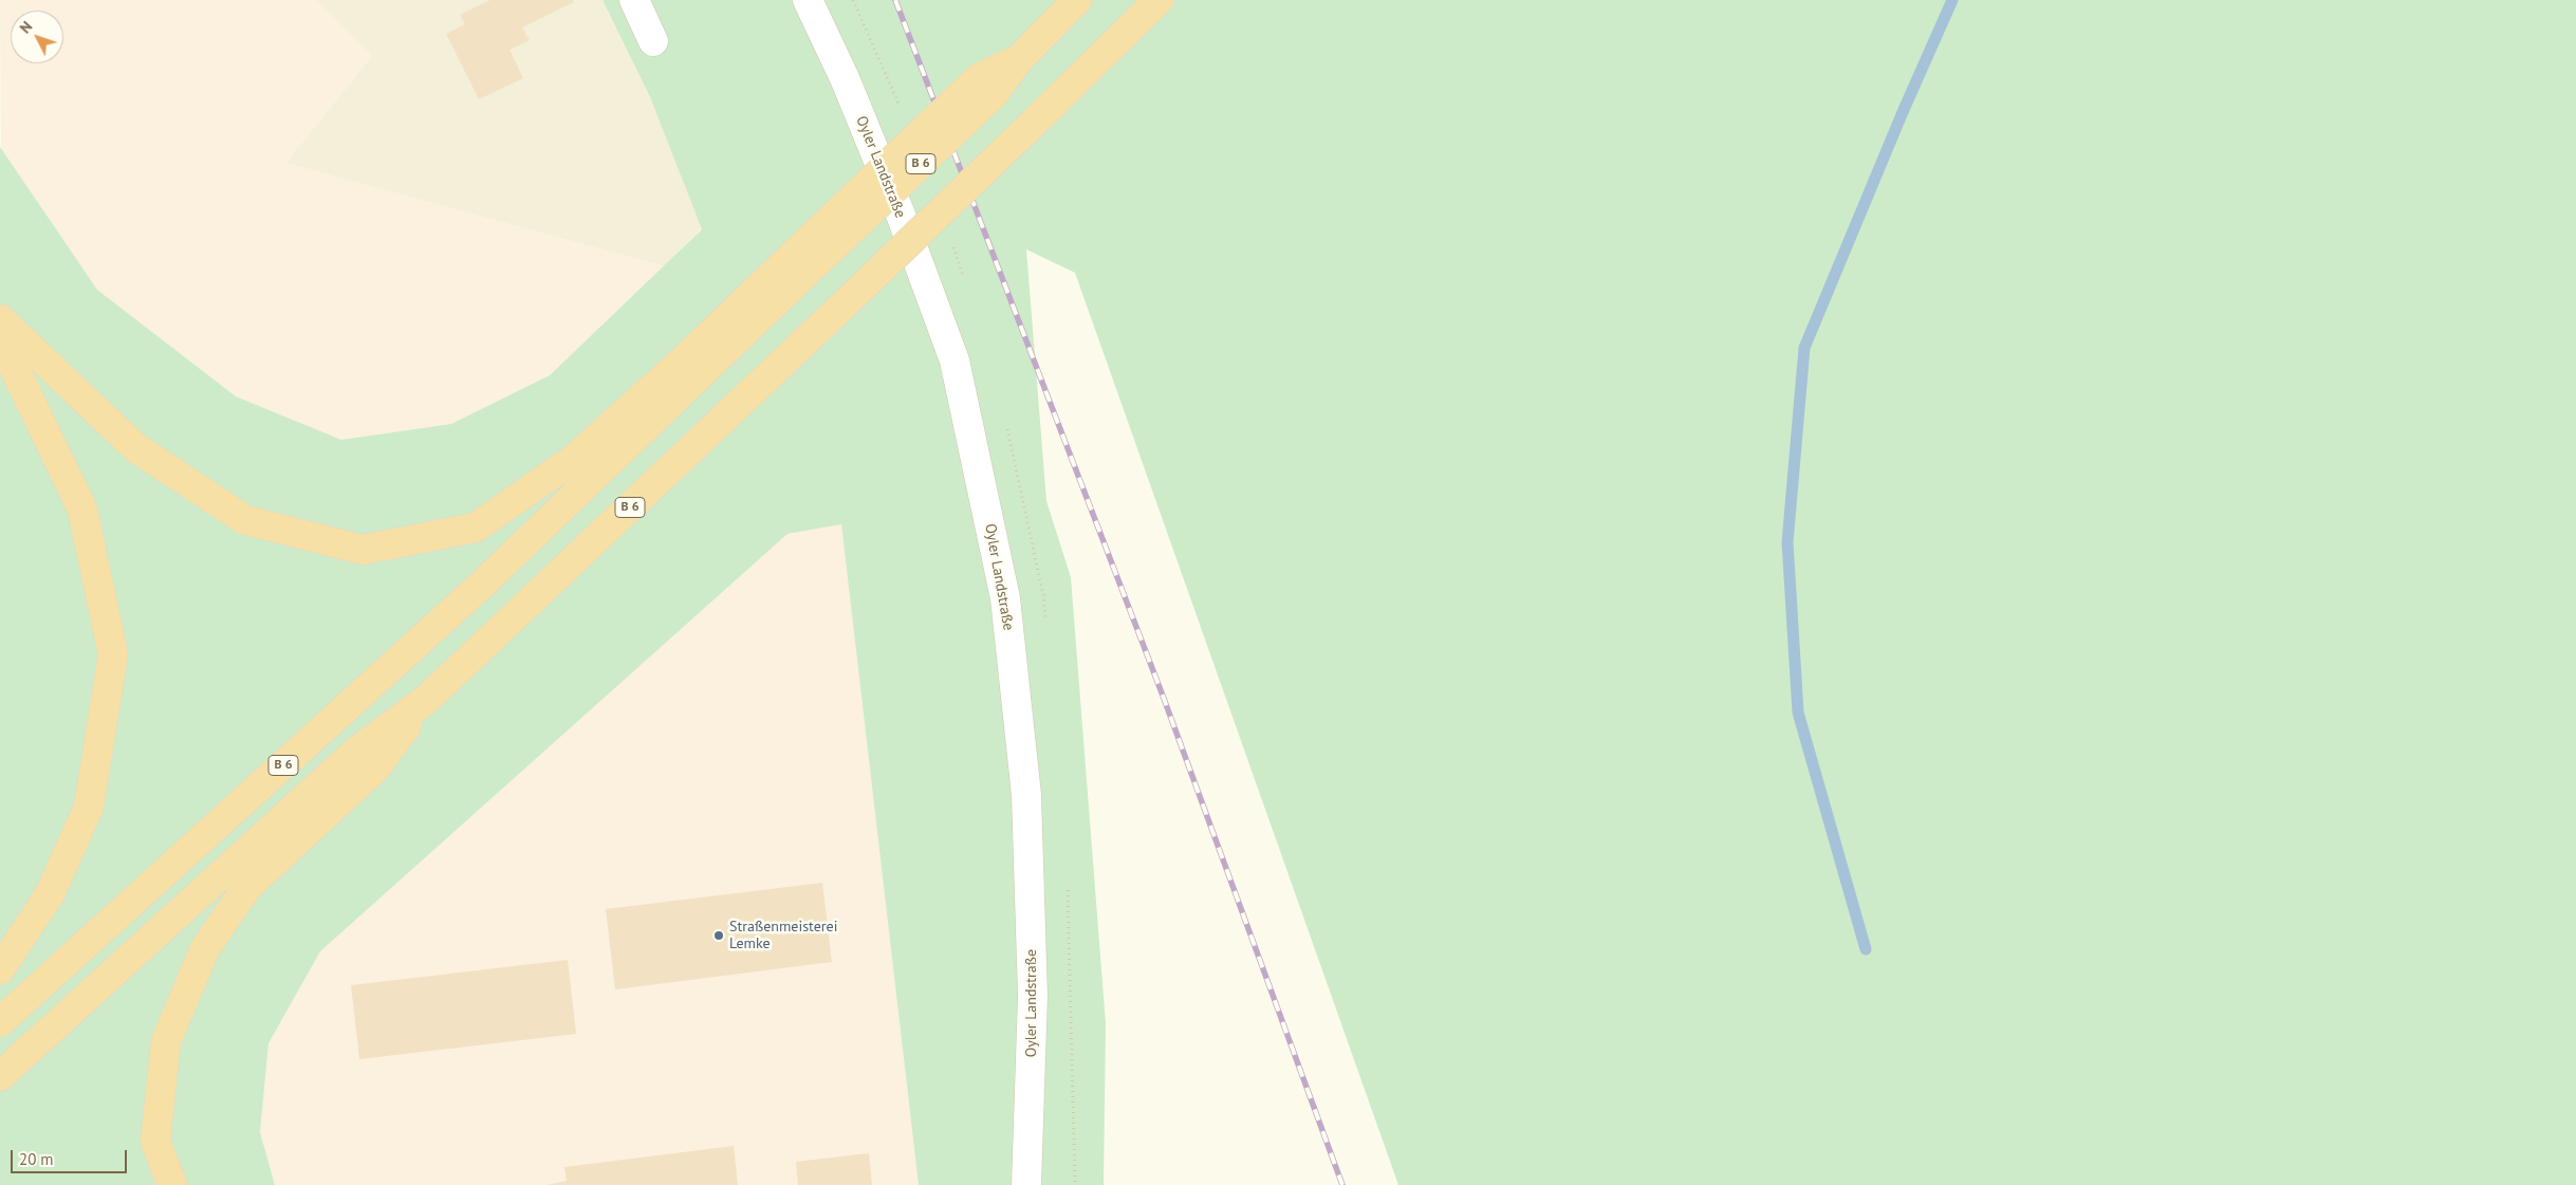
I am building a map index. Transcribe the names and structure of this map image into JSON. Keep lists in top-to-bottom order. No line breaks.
{"streets":{"highway":["B 6"],"main road":["Oyler Landstraße"]},"places":["Straßenmeisterei Lemke"],"scale_bar":"20 m","north":"top left"}
